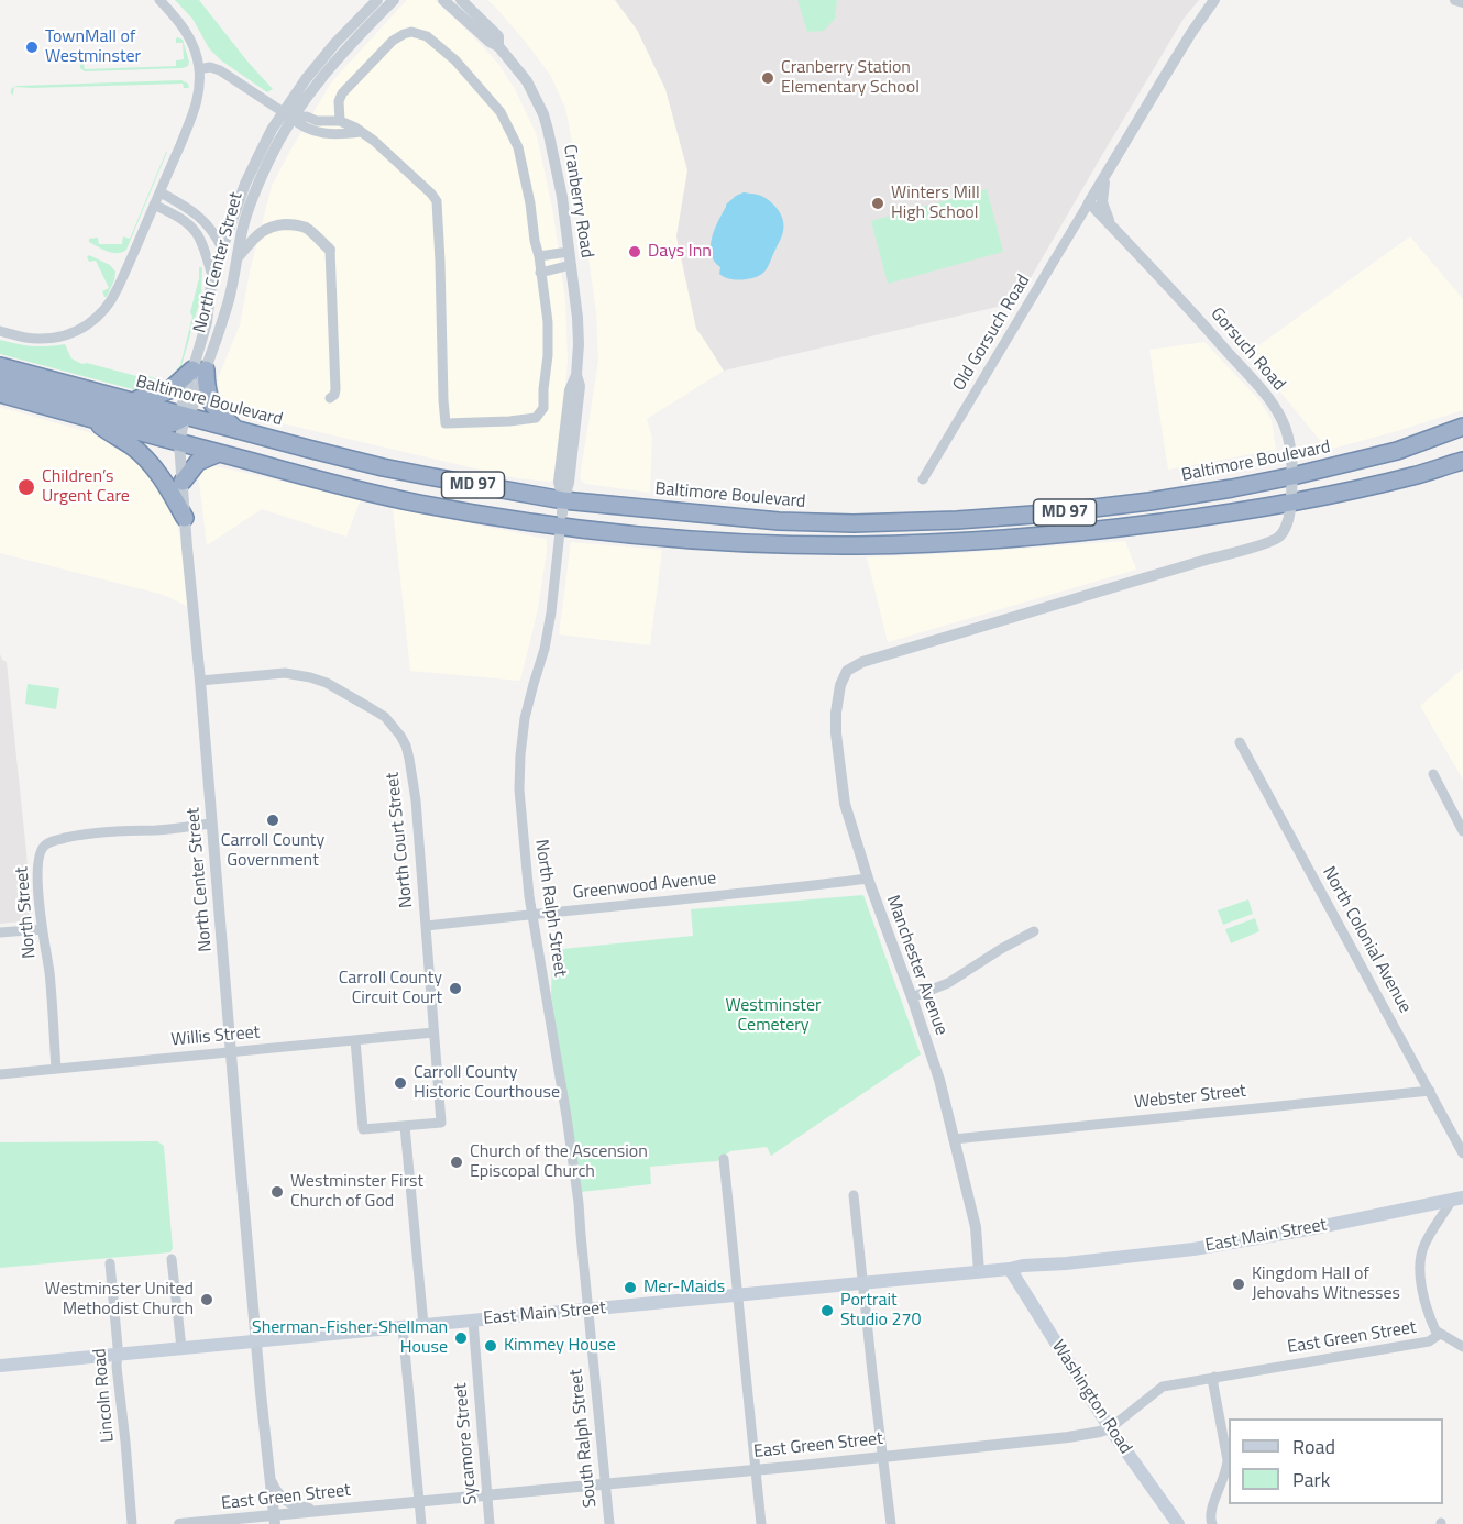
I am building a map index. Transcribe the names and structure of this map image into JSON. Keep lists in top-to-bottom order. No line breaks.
{"streets":{"highway":["Baltimore Boulevard","MD 97"],"main road":["East Main Street","Washington Road"],"street":["Cranberry Road","North Center Street","Old Gorsuch Road","Gorsuch Road","North Court Street","Greenwood Avenue","North Ralph Street","North Street","North Colonial Avenue","Manchester Avenue","Willis Street","Webster Street","East Green Street","Lincoln Road","South Ralph Street","Sycamore Street"]},"crossings":[["Cranberry Road","Baltimore Boulevard"],["Cranberry Road","North Ralph Street"],["North Center Street","Baltimore Boulevard"],["North Center Street","North Court Street"],["North Center Street","North Street"],["North Center Street","Willis Street"],["North Center Street","East Main Street"],["North Center Street","East Green Street"],["Old Gorsuch Road","Gorsuch Road"],["Gorsuch Road","Baltimore Boulevard"],["Gorsuch Road","Manchester Avenue"],["Baltimore Boulevard","North Ralph Street"],["North Court Street","Greenwood Avenue"],["North Court Street","Willis Street"],["Greenwood Avenue","North Ralph Street"],["Greenwood Avenue","Manchester Avenue"],["North Ralph Street","East Main Street"],["North Ralph Street","South Ralph Street"],["North Street","Willis Street"],["North Colonial Avenue","Webster Street"],["Manchester Avenue","Webster Street"],["Manchester Avenue","East Main Street"],["East Main Street","Lincoln Road"],["East Main Street","Washington Road"],["East Main Street","South Ralph Street"],["East Main Street","Sycamore Street"],["East Green Street","Washington Road"],["East Green Street","South Ralph Street"],["East Green Street","Sycamore Street"]],"parks":["Westminster Cemetery"],"places":["TownMall of Westminster","Cranberry Station Elementary School","Winters Mill High School","Days Inn","Children’s Urgent Care","Carroll County Government","Carroll County Circuit Court","Carroll County Historic Courthouse","Church of the Ascension Episcopal Church","Westminster First Church of God","Kingdom Hall of Jehovahs Witnesses","Mer-Maids","Westminster United Methodist Church","Portrait Studio 270","Sherman-Fisher-Shellman House","Kimmey House"],"legend":["Road","Park"]}
